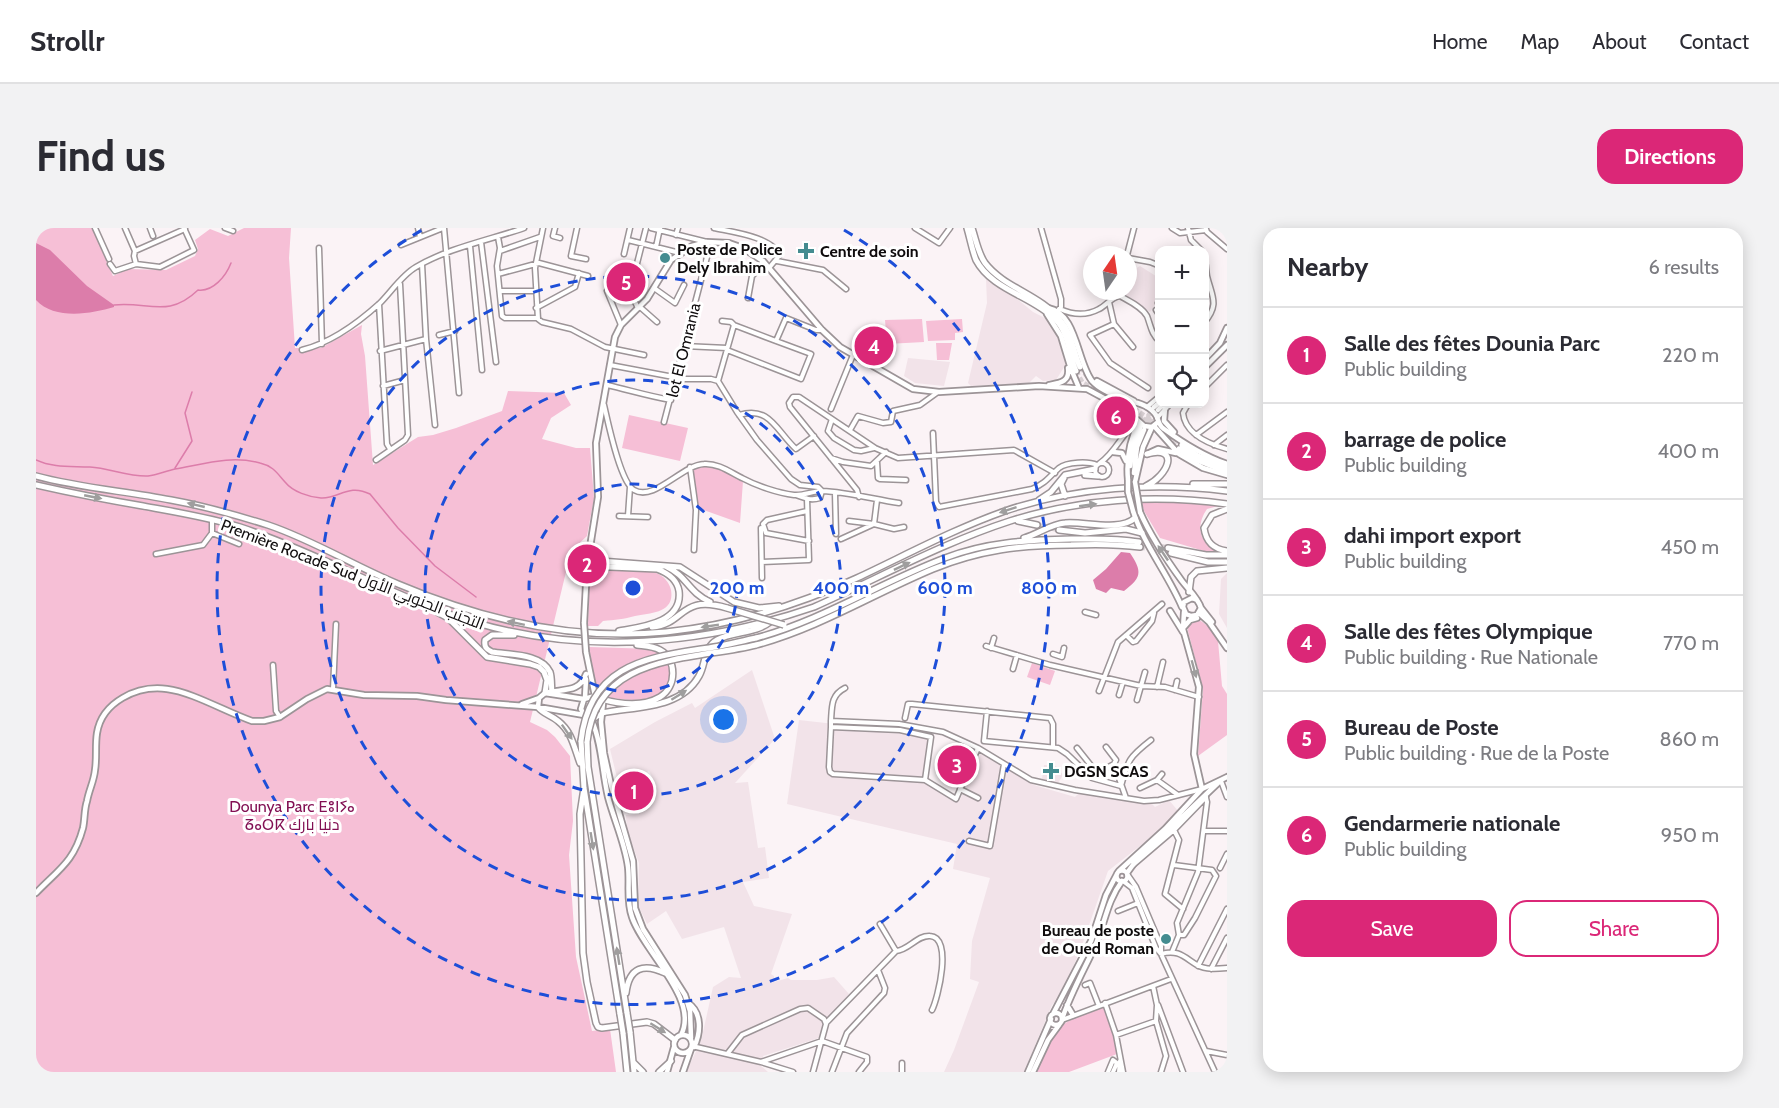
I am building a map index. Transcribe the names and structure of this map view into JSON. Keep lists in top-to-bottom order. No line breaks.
{"streets":{"highway":["Première Rocade Sud التجنب الجنوبي الأول"],"street":["lot El Omrania"]},"parks":["Dounya Parc ⴹⵓⵏⵢⴰ ⵒⴰⵔⴽ دنيا بارك"],"places":{"health":["Centre de soin","DGSN SCAS"],"other":["Poste de Police Dely Ibrahim","Bureau de poste de Oued Roman"]},"north":"top","page":{"header":"Strollr","nav":["Home","Map","About","Contact"],"buttons":["Directions",["Save","Share"]],"title":"Find us","heading":["Nearby","6 results"],"map_buttons":["+","−"],"pins":["5","4","6","2","3","1"],"list":[{"mark":"1","name":"Salle des fêtes Dounia Parc","note":"Public building","value":"220 m"},{"mark":"2","name":"barrage de police","note":"Public building","value":"400 m"},{"mark":"3","name":"dahi import export","note":"Public building","value":"450 m"},{"mark":"4","name":"Salle des fêtes Olympique","note":"Public building · Rue Nationale","value":"770 m"},{"mark":"5","name":"Bureau de Poste","note":"Public building · Rue de la Poste","value":"860 m"},{"mark":"6","name":"Gendarmerie nationale","note":"Public building","value":"950 m"}]},"rings":["200 m","400 m","600 m","800 m"]}
